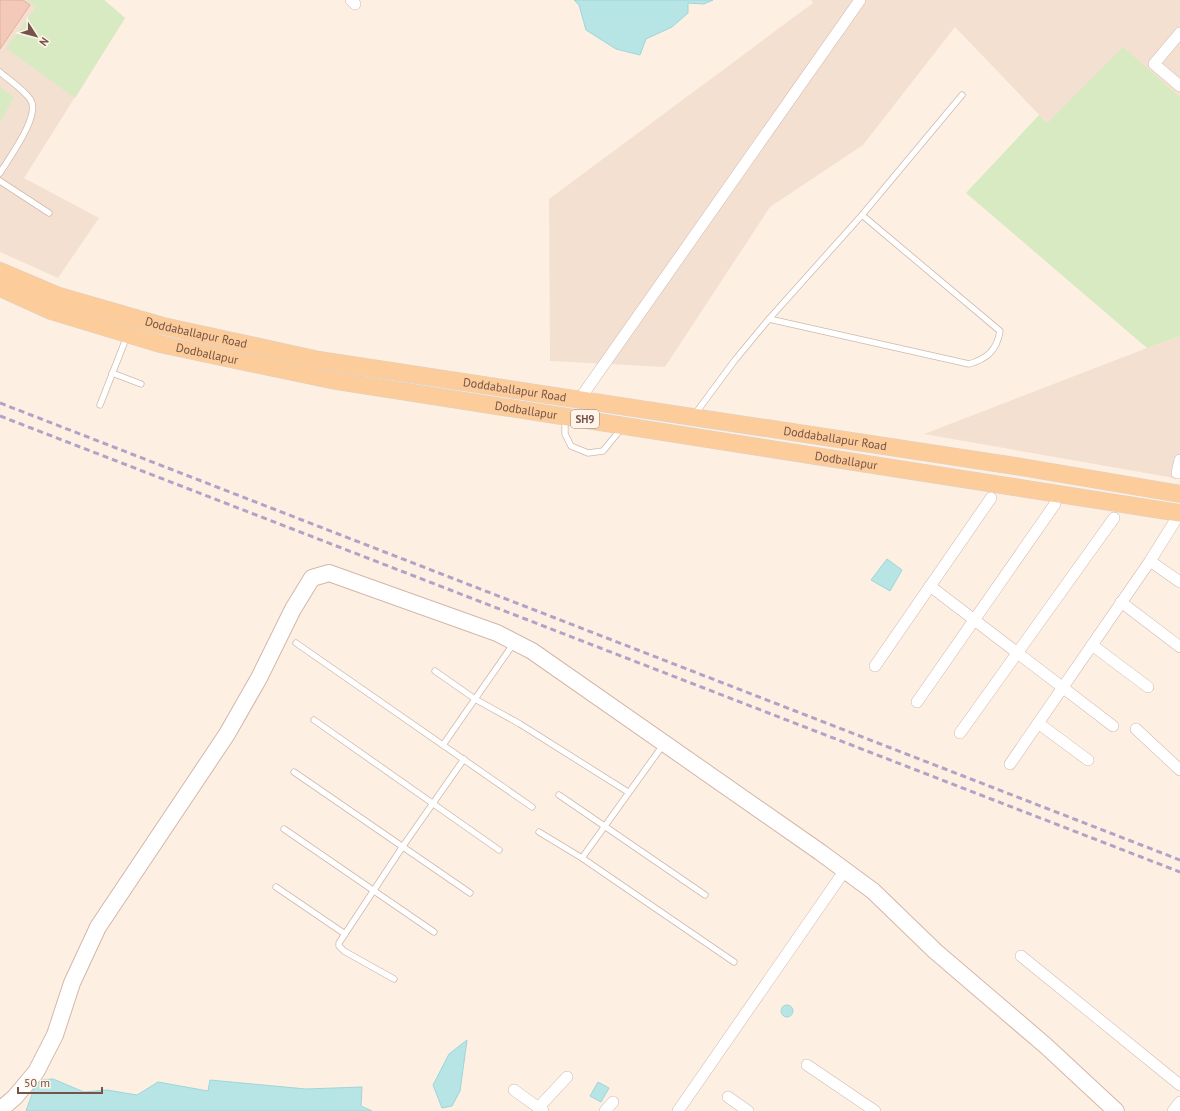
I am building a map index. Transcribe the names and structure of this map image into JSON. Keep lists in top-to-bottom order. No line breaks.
{"streets":{"main road":["Doddaballapur Road","Dodballapur","SH9"]},"scale_bar":"50 m","north":"bottom right"}
